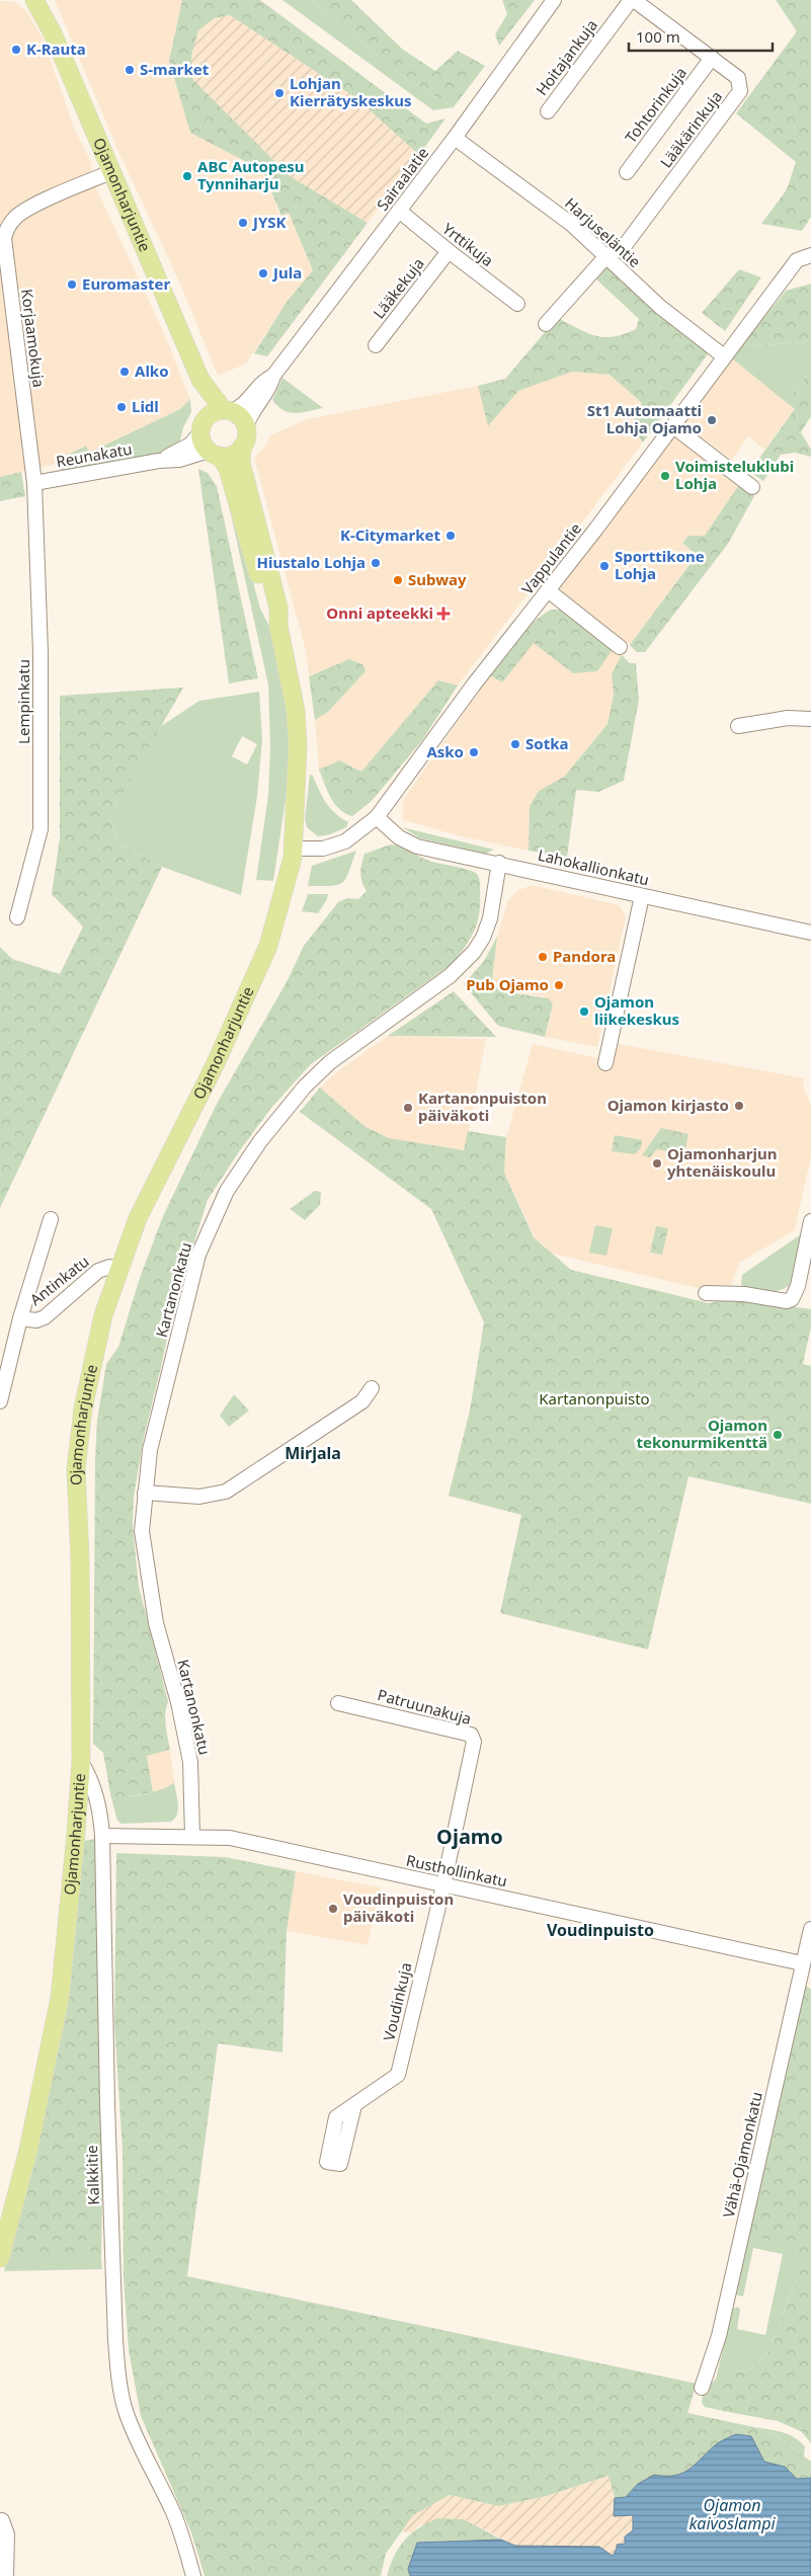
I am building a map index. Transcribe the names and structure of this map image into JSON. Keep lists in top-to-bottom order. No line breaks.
{"streets":{"main road":["Ojamonharjuntie"],"street":["Hoitajankuja","Tohtorinkuja","Lääkärinkuja","Sairaalatie","Harjuseläntie","Yrttikuja","Lääkekuja","Korjaamokuja","Reunakatu","Vappulantie","Lempinkatu","Lahokallionkatu","Antinkatu","Kartanonkatu","Patruunakuja","Rusthollinkatu","Voudinkuja","Vähä-Ojamonkatu","Kalkkitie"]},"crossings":[["Hoitajankuja","Lääkärinkuja"],["Tohtorinkuja","Lääkärinkuja"],["Lääkärinkuja","Harjuseläntie"],["Sairaalatie","Ojamonharjuntie"],["Sairaalatie","Harjuseläntie"],["Sairaalatie","Yrttikuja"],["Sairaalatie","Reunakatu"],["Ojamonharjuntie","Korjaamokuja"],["Ojamonharjuntie","Reunakatu"],["Ojamonharjuntie","Vappulantie"],["Ojamonharjuntie","Antinkatu"],["Ojamonharjuntie","Kalkkitie"],["Harjuseläntie","Vappulantie"],["Yrttikuja","Lääkekuja"],["Korjaamokuja","Reunakatu"],["Korjaamokuja","Lempinkatu"],["Reunakatu","Lempinkatu"],["Vappulantie","Lahokallionkatu"],["Lahokallionkatu","Kartanonkatu"],["Kartanonkatu","Rusthollinkatu"],["Patruunakuja","Rusthollinkatu"],["Patruunakuja","Voudinkuja"],["Rusthollinkatu","Voudinkuja"],["Rusthollinkatu","Vähä-Ojamonkatu"],["Rusthollinkatu","Kalkkitie"]],"districts":["Mirjala","Ojamo","Voudinpuisto"],"water":["Ojamon kaivoslampi"],"parks":["Kartanonpuisto"],"places":{"other":["K-Rauta","S-market","Lohjan Kierrätyskeskus","ABC Autopesu Tynniharju","JYSK","Jula","Euromaster","Alko","Lidl","St1 Automaatti Lohja Ojamo","Voimisteluklubi Lohja","K-Citymarket","Hiustalo Lohja","Sporttikone Lohja","Subway","Sotka","Asko","Pandora","Pub Ojamo","Ojamon liikekeskus","Ojamon kirjasto","Kartanonpuiston päiväkoti","Ojamonharjun yhtenäiskoulu","Ojamon tekonurmikenttä","Voudinpuiston päiväkoti"],"health":["Onni apteekki"]},"scale_bar":"100 m"}
